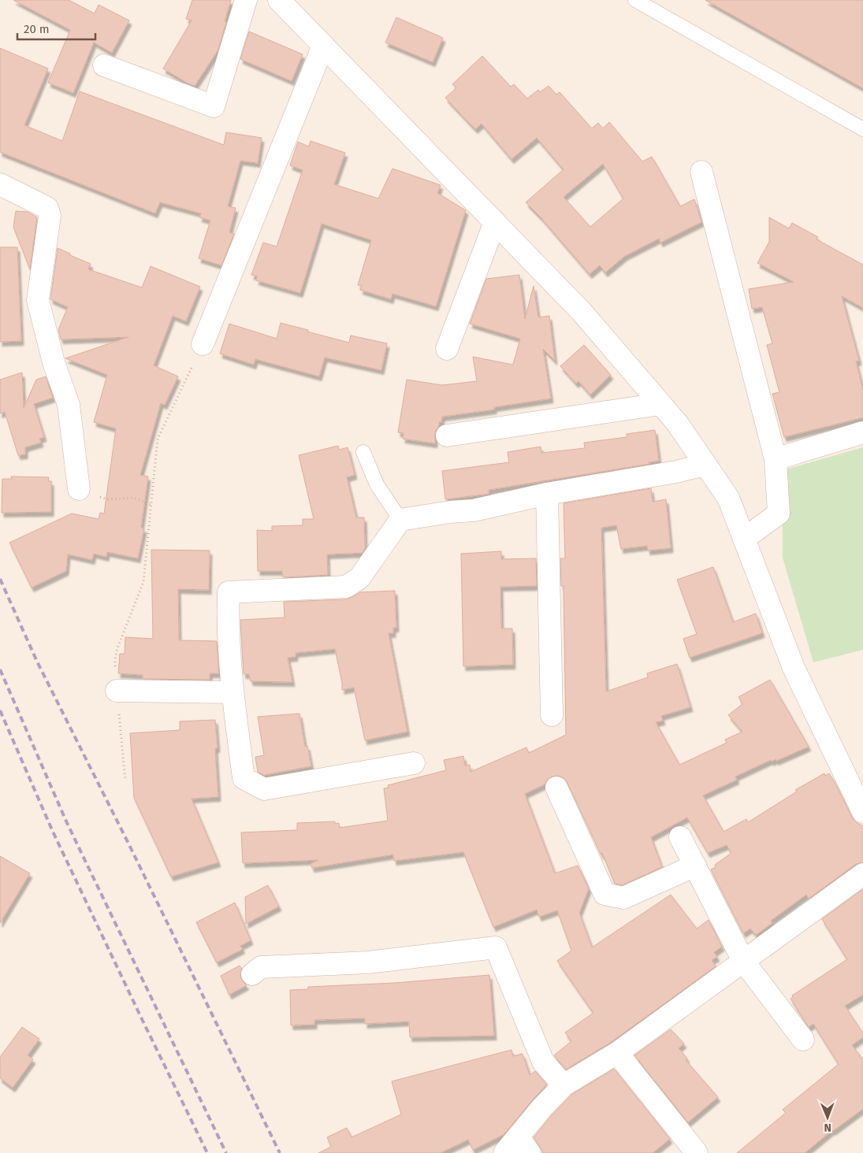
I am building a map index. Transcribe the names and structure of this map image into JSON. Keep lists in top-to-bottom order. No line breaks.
{"scale_bar":"20 m","north":"bottom"}
